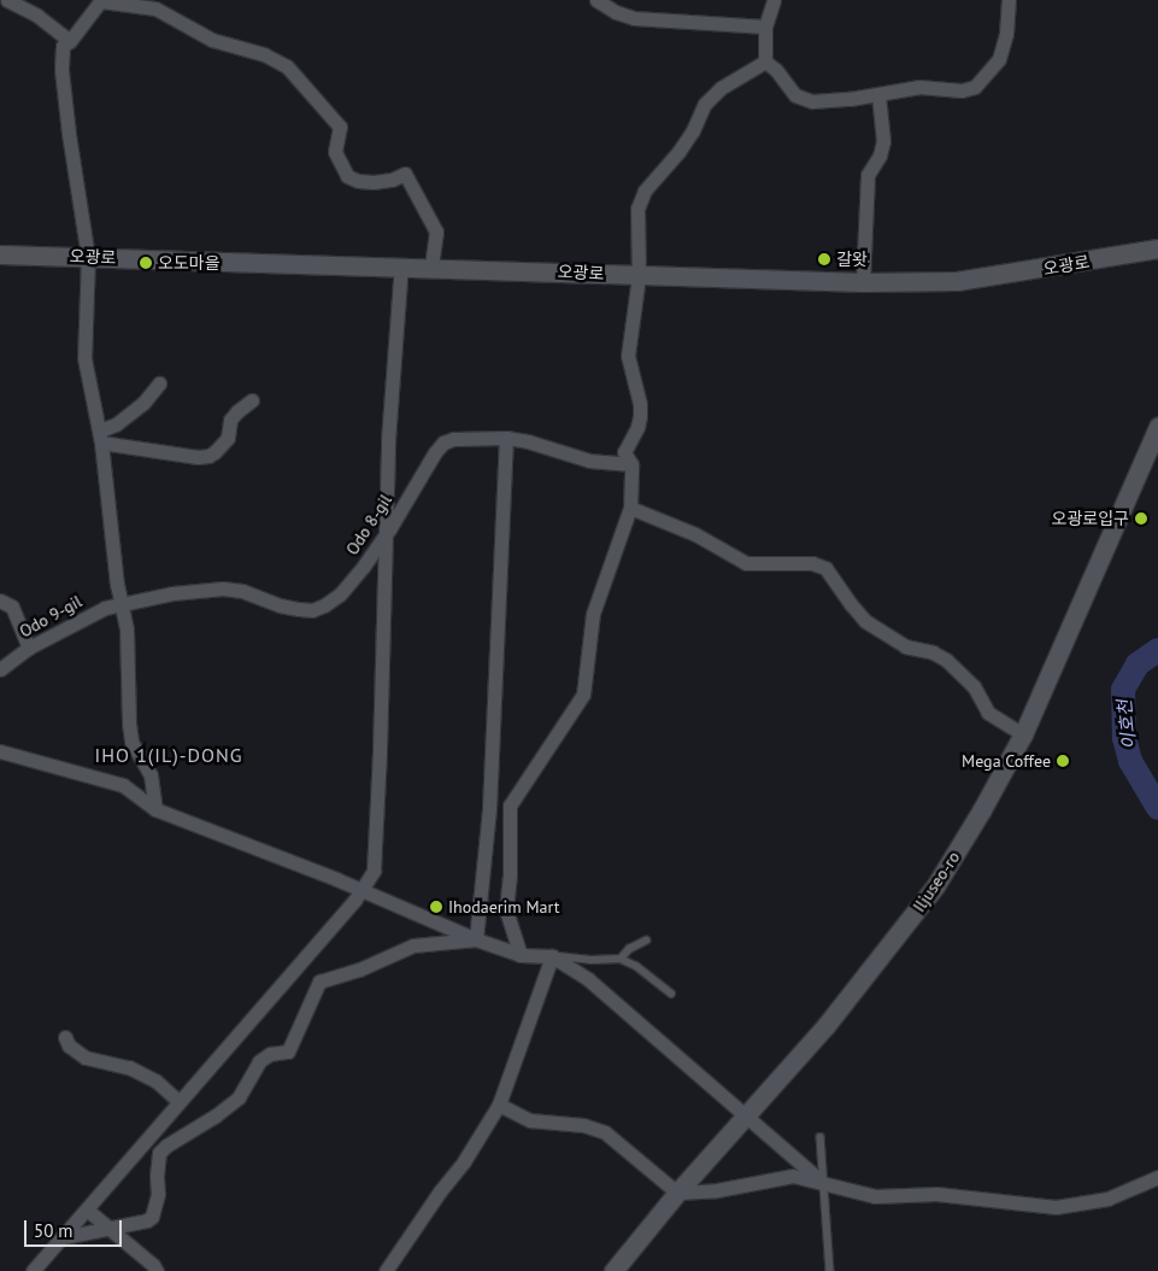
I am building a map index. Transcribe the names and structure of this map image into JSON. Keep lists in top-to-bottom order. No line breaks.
{"streets":{"main road":["오광로","Iljuseo-ro"],"street":["Odo 8-gil","Odo 9-gil"]},"crossings":[["Odo 8-gil","Odo 9-gil"]],"districts":["IHO 1(IL)-DONG"],"water":["이호천"],"places":["갈왓","오도마을","오광로입구","Mega Coffee","Ihodaerim Mart"],"scale_bar":"50 m"}
